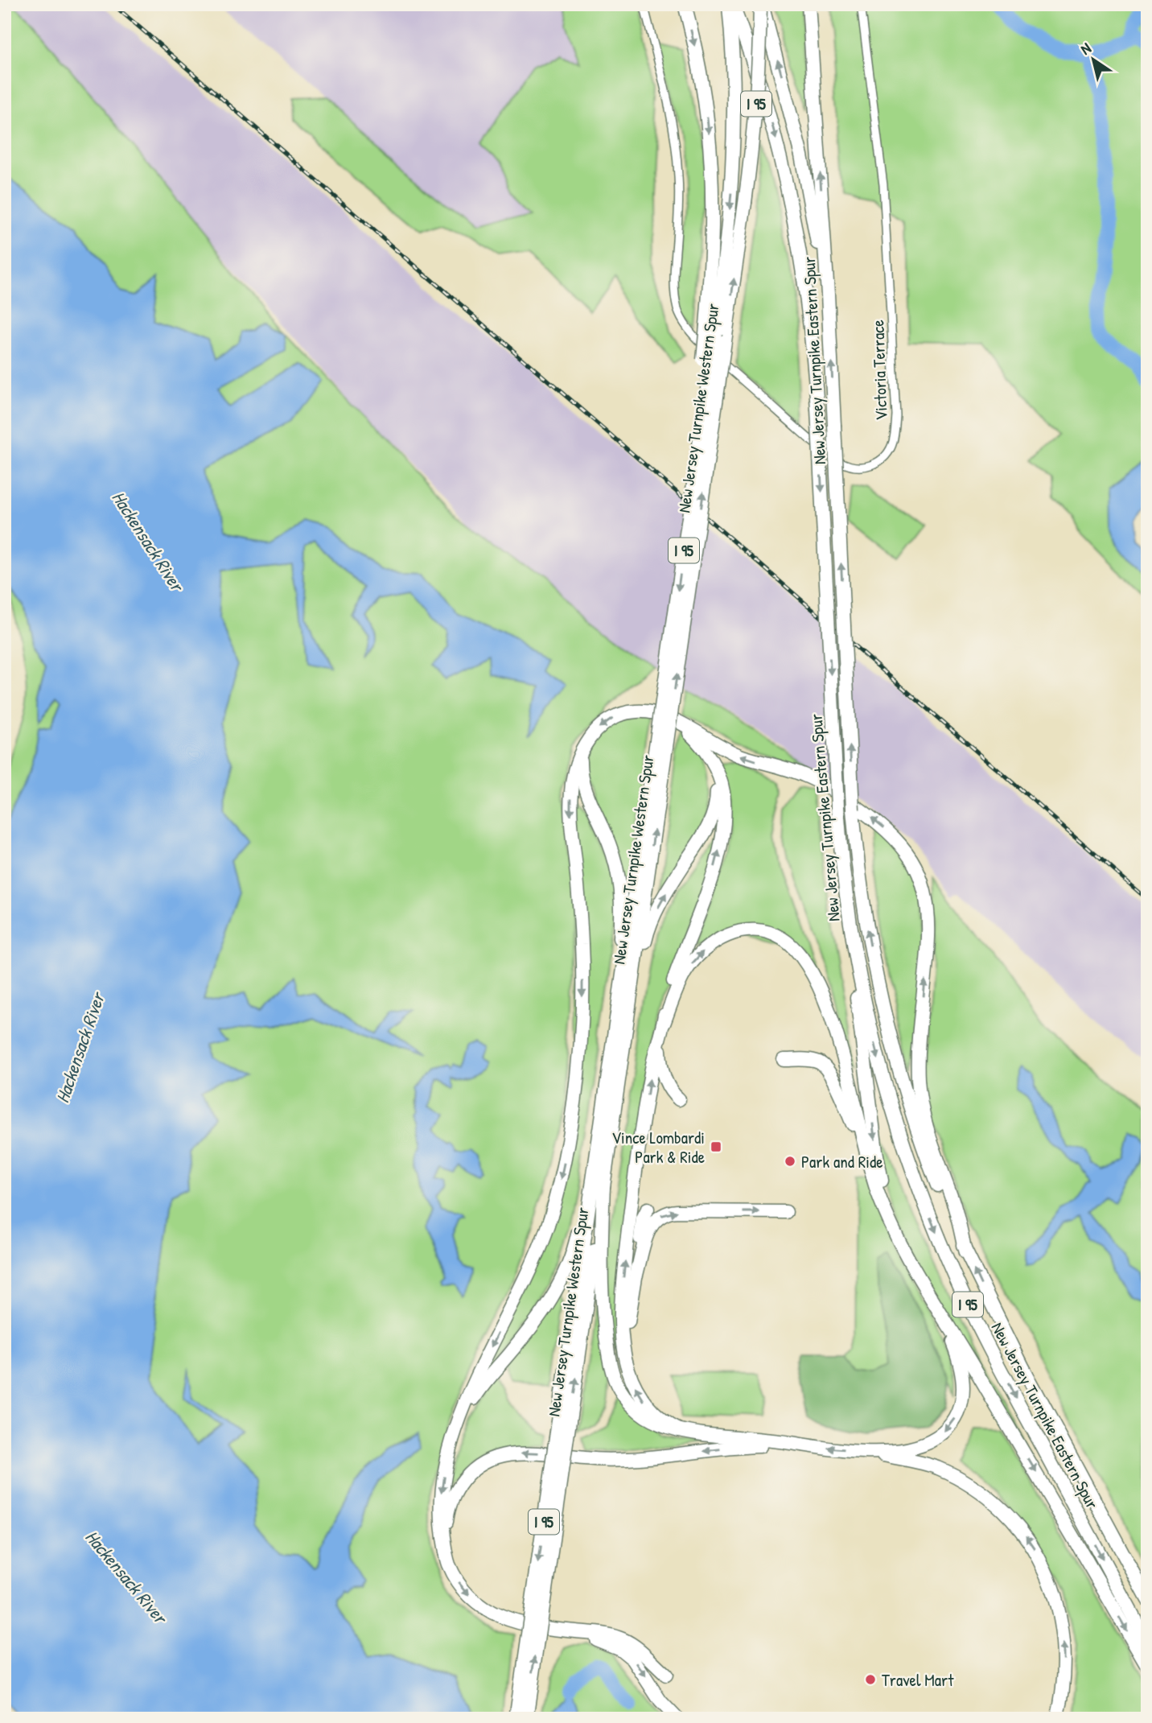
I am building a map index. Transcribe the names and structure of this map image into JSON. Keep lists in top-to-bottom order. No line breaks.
{"streets":{"highway":["I 95","New Jersey Turnpike Eastern Spur","New Jersey Turnpike Western Spur"],"street":["Victoria Terrace"]},"crossings":[["New Jersey Turnpike Eastern Spur","New Jersey Turnpike Western Spur"]],"water":["Hackensack River"],"places":{"transit":["Vince Lombardi Park & Ride"],"other":["Park and Ride","Travel Mart"]},"north":"top left"}
